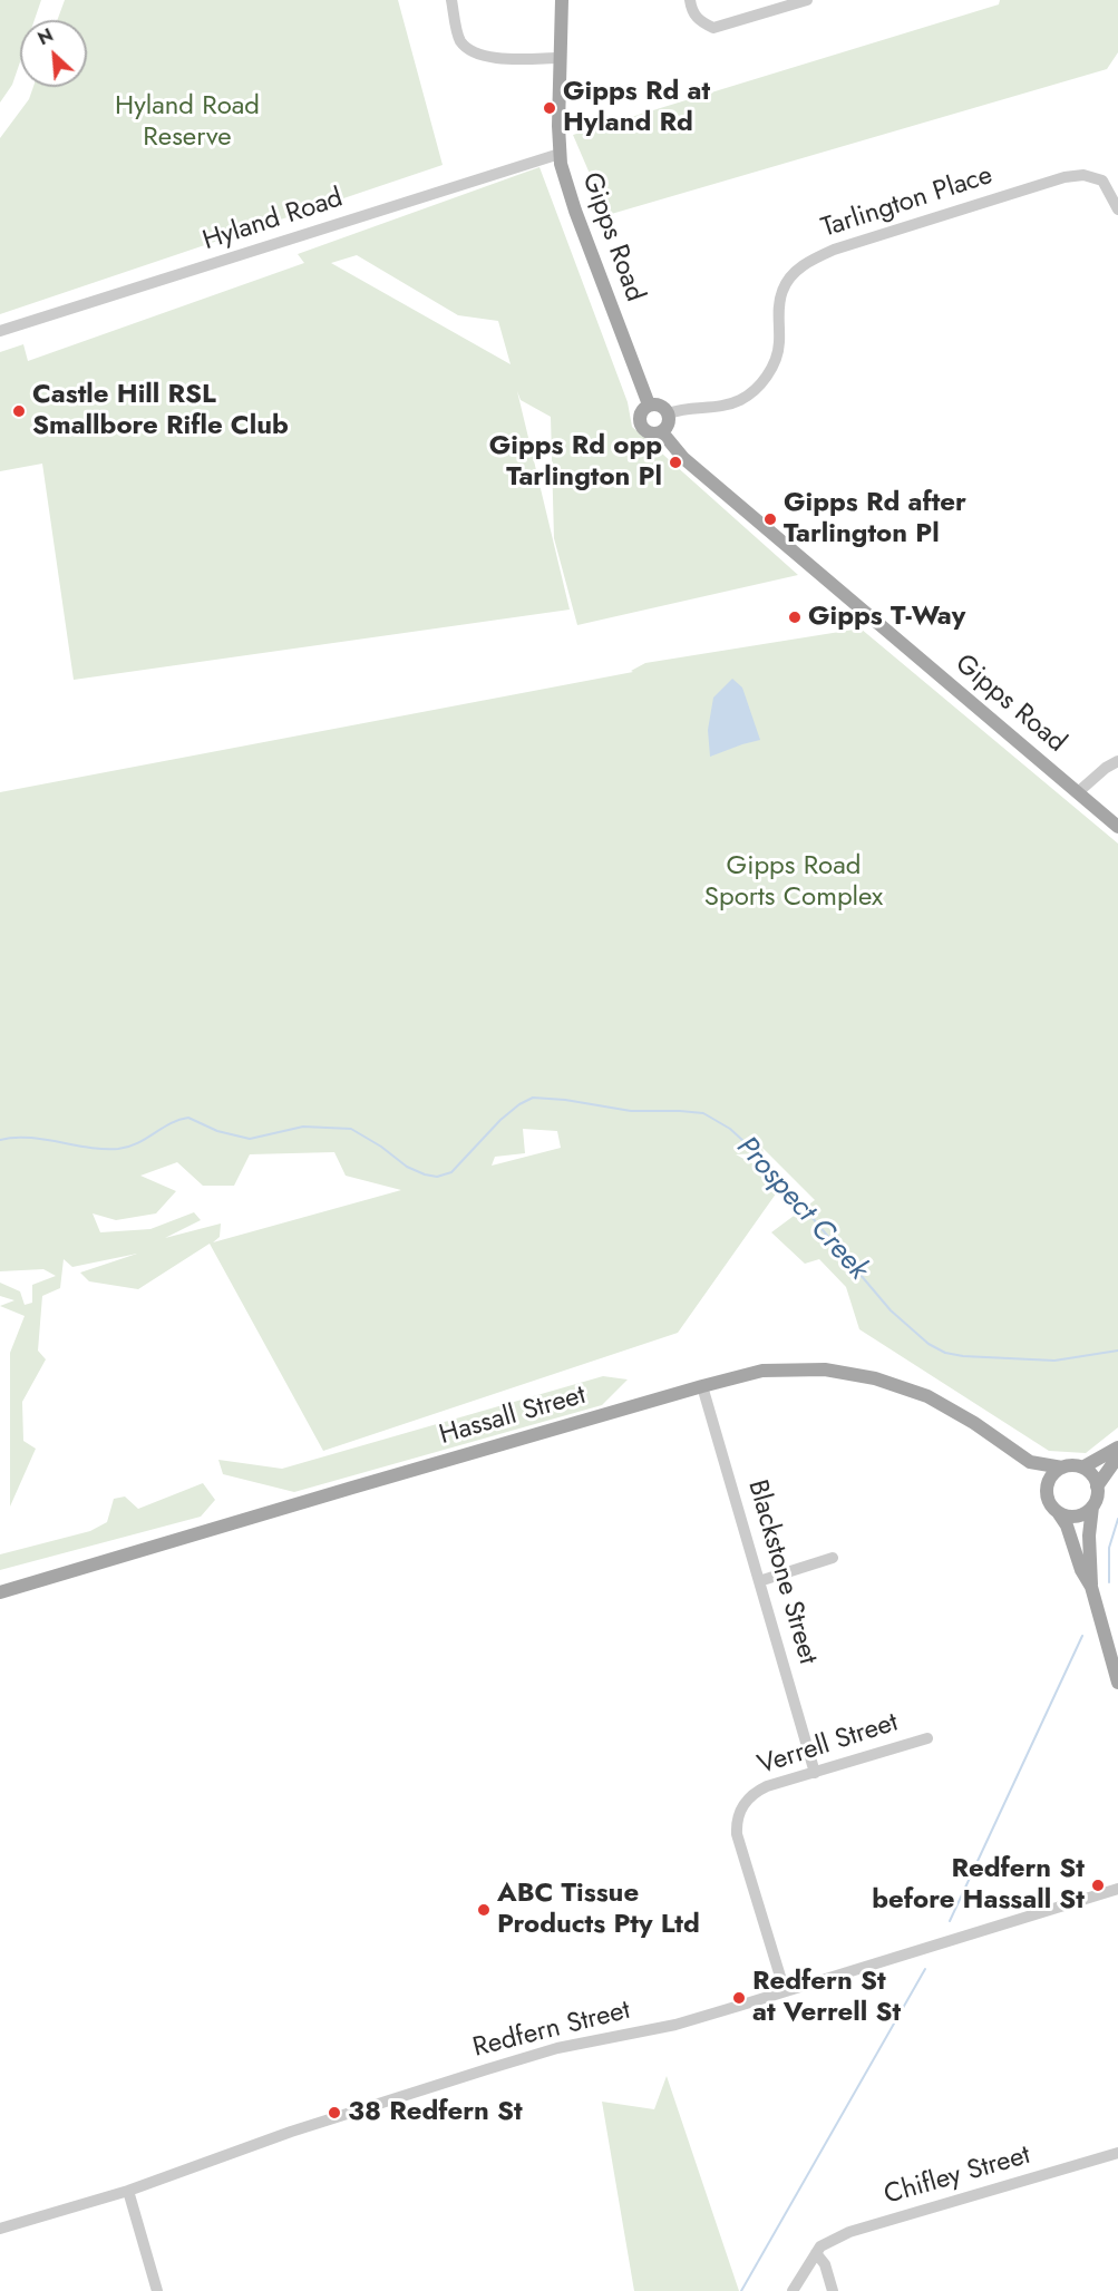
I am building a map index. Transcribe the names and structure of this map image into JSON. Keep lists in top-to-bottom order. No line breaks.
{"streets":{"main road":["Gipps Road","Hassall Street"],"street":["Tarlington Place","Hyland Road","Blackstone Street","Verrell Street","Redfern Street","Chifley Street"]},"crossings":[["Tarlington Place","Gipps Road"],["Hyland Road","Gipps Road"],["Hassall Street","Blackstone Street"],["Blackstone Street","Verrell Street"],["Verrell Street","Redfern Street"]],"water":["Prospect Creek"],"parks":["Hyland Road Reserve","Gipps Road Sports Complex"],"places":["Gipps Rd at Hyland Rd","Castle Hill RSL Smallbore Rifle Club","Gipps Rd opp Tarlington Pl","Gipps Rd after Tarlington Pl","Gipps T-Way","Redfern St before Hassall St","ABC Tissue Products Pty Ltd","Redfern St at Verrell St","38 Redfern St"],"north":"top left"}
